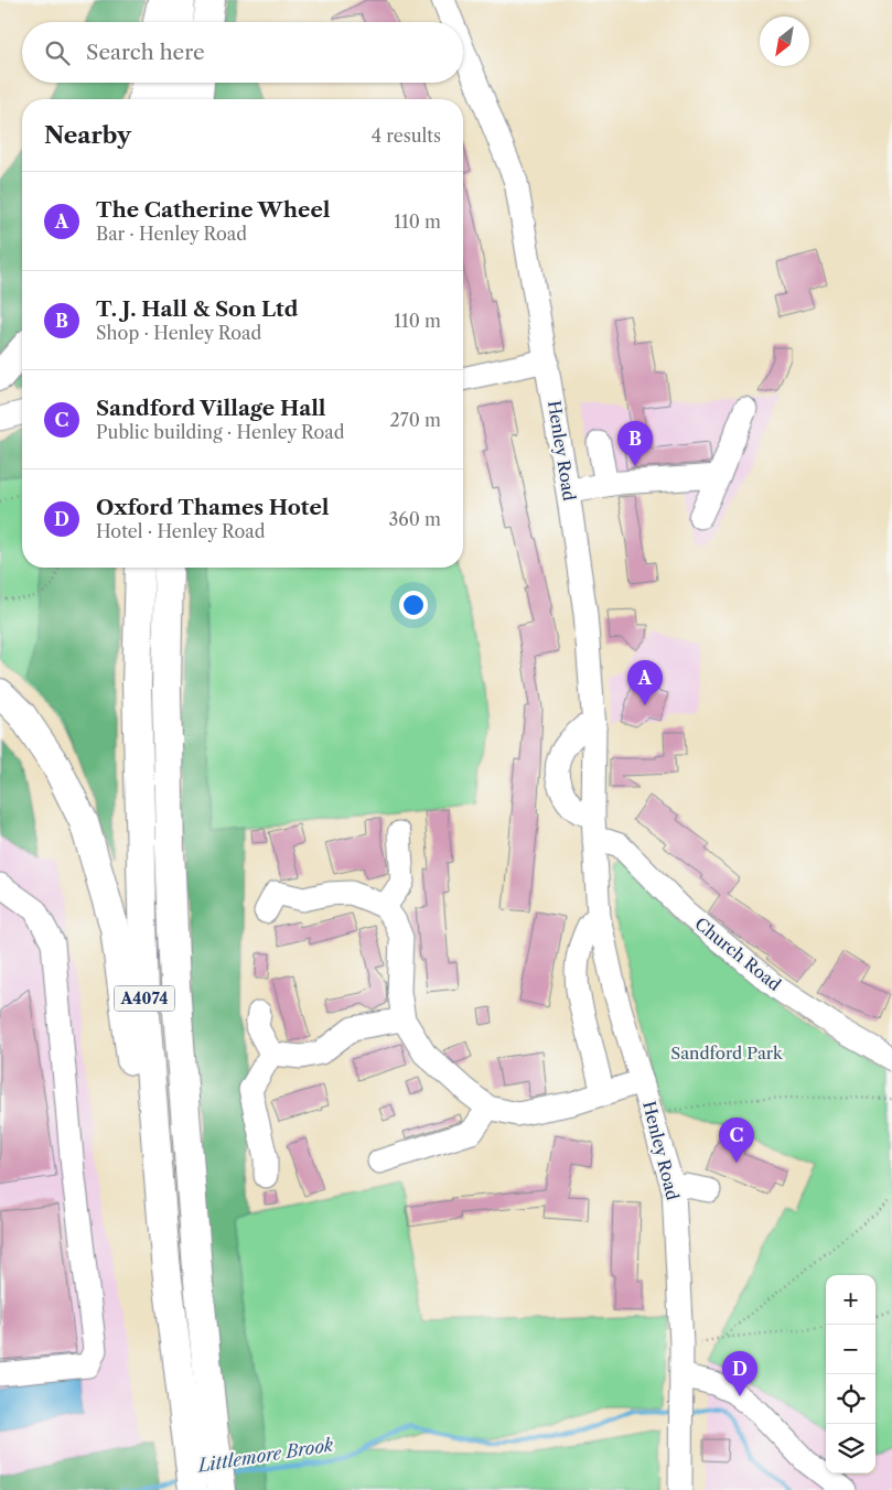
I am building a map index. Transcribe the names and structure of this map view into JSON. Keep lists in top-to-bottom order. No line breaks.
{"streets":{"main road":["A4074"],"street":["Henley Road","Church Road"]},"crossings":[["Henley Road","Church Road"]],"water":["Littlemore Brook"],"parks":["Sandford Park"],"north":"bottom left","page":{"search":"Search here","heading":["Nearby","4 results"],"list":[{"mark":"A","name":"The Catherine Wheel","note":"Bar · Henley Road","value":"110 m"},{"mark":"B","name":"T. J. Hall & Son Ltd","note":"Shop · Henley Road","value":"110 m"},{"mark":"C","name":"Sandford Village Hall","note":"Public building · Henley Road","value":"270 m"},{"mark":"D","name":"Oxford Thames Hotel","note":"Hotel · Henley Road","value":"360 m"}],"pins":["B","A","C","D"],"map_buttons":["+","−"]}}
